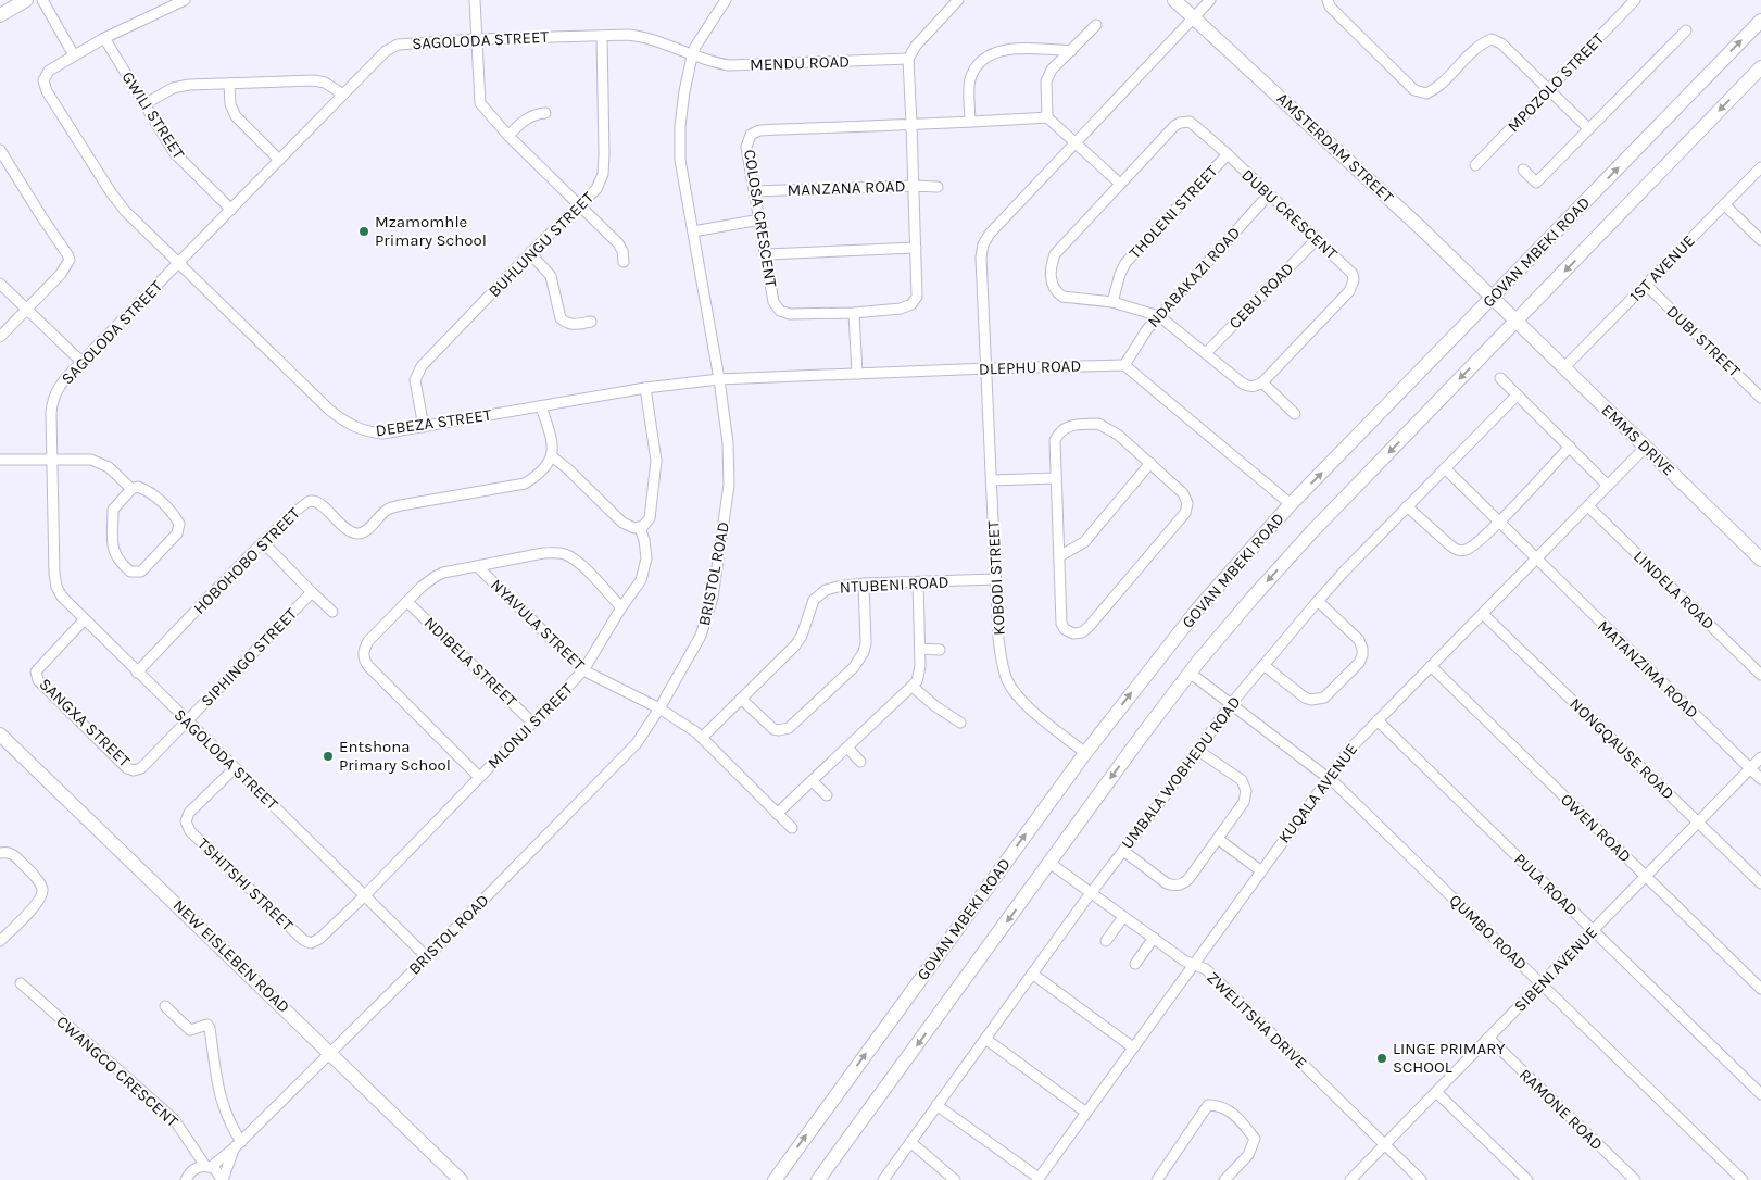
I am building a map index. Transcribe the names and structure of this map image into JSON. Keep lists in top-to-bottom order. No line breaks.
{"streets":{"main road":["AMSTERDAM STREET","GOVAN MBEKI ROAD","EMMS DRIVE","NEW EISLEBEN ROAD"],"street":["SAGOLODA STREET","MENDU ROAD","MPOZOLO STREET","GWILI STREET","MANZANA ROAD","THOLENI STREET","DUBU CRESCENT","COLOSA CRESCENT","BUHLUNGU STREET","1ST AVENUE","NDABAKAZI ROAD","CEBU ROAD","DUBI STREET","DLEPHU ROAD","DEBEZA STREET","HOBOHOBO STREET","BRISTOL ROAD","KOBODI STREET","NTUBENI ROAD","LINDELA ROAD","NYAVULA STREET","SIPHINGO STREET","NDIBELA STREET","MATANZIMA ROAD","SANGXA STREET","MLONJI STREET","NONGQAUSE ROAD","UMBALA WOBHEDU ROAD","KUQALA AVENUE","OWEN ROAD","TSHITSHI STREET","PULA ROAD","QUMBO ROAD","SIBENI AVENUE","ZWELITSHA DRIVE","CWANGCO CRESCENT","RAMONE ROAD"]},"crossings":[["SAGOLODA STREET","MENDU ROAD"],["SAGOLODA STREET","GWILI STREET"],["SAGOLODA STREET","BUHLUNGU STREET"],["SAGOLODA STREET","DEBEZA STREET"],["SAGOLODA STREET","HOBOHOBO STREET"],["SAGOLODA STREET","BRISTOL ROAD"],["SAGOLODA STREET","SIPHINGO STREET"],["SAGOLODA STREET","SANGXA STREET"],["SAGOLODA STREET","MLONJI STREET"],["SAGOLODA STREET","TSHITSHI STREET"],["MENDU ROAD","BRISTOL ROAD"],["GWILI STREET","DEBEZA STREET"],["AMSTERDAM STREET","GOVAN MBEKI ROAD"],["AMSTERDAM STREET","EMMS DRIVE"],["AMSTERDAM STREET","KOBODI STREET"],["MANZANA ROAD","COLOSA CRESCENT"],["THOLENI STREET","DUBU CRESCENT"],["DUBU CRESCENT","NDABAKAZI ROAD"],["DUBU CRESCENT","CEBU ROAD"],["BUHLUNGU STREET","DEBEZA STREET"],["GOVAN MBEKI ROAD","EMMS DRIVE"],["GOVAN MBEKI ROAD","KOBODI STREET"],["GOVAN MBEKI ROAD","QUMBO ROAD"],["GOVAN MBEKI ROAD","ZWELITSHA DRIVE"],["1ST AVENUE","DUBI STREET"],["1ST AVENUE","EMMS DRIVE"],["NDABAKAZI ROAD","DLEPHU ROAD"],["DLEPHU ROAD","DEBEZA STREET"],["DLEPHU ROAD","BRISTOL ROAD"],["DLEPHU ROAD","KOBODI STREET"],["DEBEZA STREET","BRISTOL ROAD"],["EMMS DRIVE","KUQALA AVENUE"],["BRISTOL ROAD","NYAVULA STREET"],["BRISTOL ROAD","NEW EISLEBEN ROAD"],["BRISTOL ROAD","CWANGCO CRESCENT"],["KOBODI STREET","NTUBENI ROAD"],["NTUBENI ROAD","NYAVULA STREET"],["LINDELA ROAD","KUQALA AVENUE"],["NYAVULA STREET","MLONJI STREET"],["SIPHINGO STREET","SANGXA STREET"],["NDIBELA STREET","MLONJI STREET"],["MATANZIMA ROAD","UMBALA WOBHEDU ROAD"],["MATANZIMA ROAD","KUQALA AVENUE"],["MATANZIMA ROAD","SIBENI AVENUE"],["MLONJI STREET","TSHITSHI STREET"],["NONGQAUSE ROAD","KUQALA AVENUE"],["NONGQAUSE ROAD","SIBENI AVENUE"],["UMBALA WOBHEDU ROAD","QUMBO ROAD"],["UMBALA WOBHEDU ROAD","ZWELITSHA DRIVE"],["KUQALA AVENUE","OWEN ROAD"],["KUQALA AVENUE","PULA ROAD"],["KUQALA AVENUE","QUMBO ROAD"],["KUQALA AVENUE","ZWELITSHA DRIVE"],["OWEN ROAD","SIBENI AVENUE"],["PULA ROAD","SIBENI AVENUE"],["QUMBO ROAD","SIBENI AVENUE"],["SIBENI AVENUE","ZWELITSHA DRIVE"],["SIBENI AVENUE","RAMONE ROAD"]],"places":["Mzamomhle Primary School","Entshona Primary School","LINGE PRIMARY SCHOOL"]}
